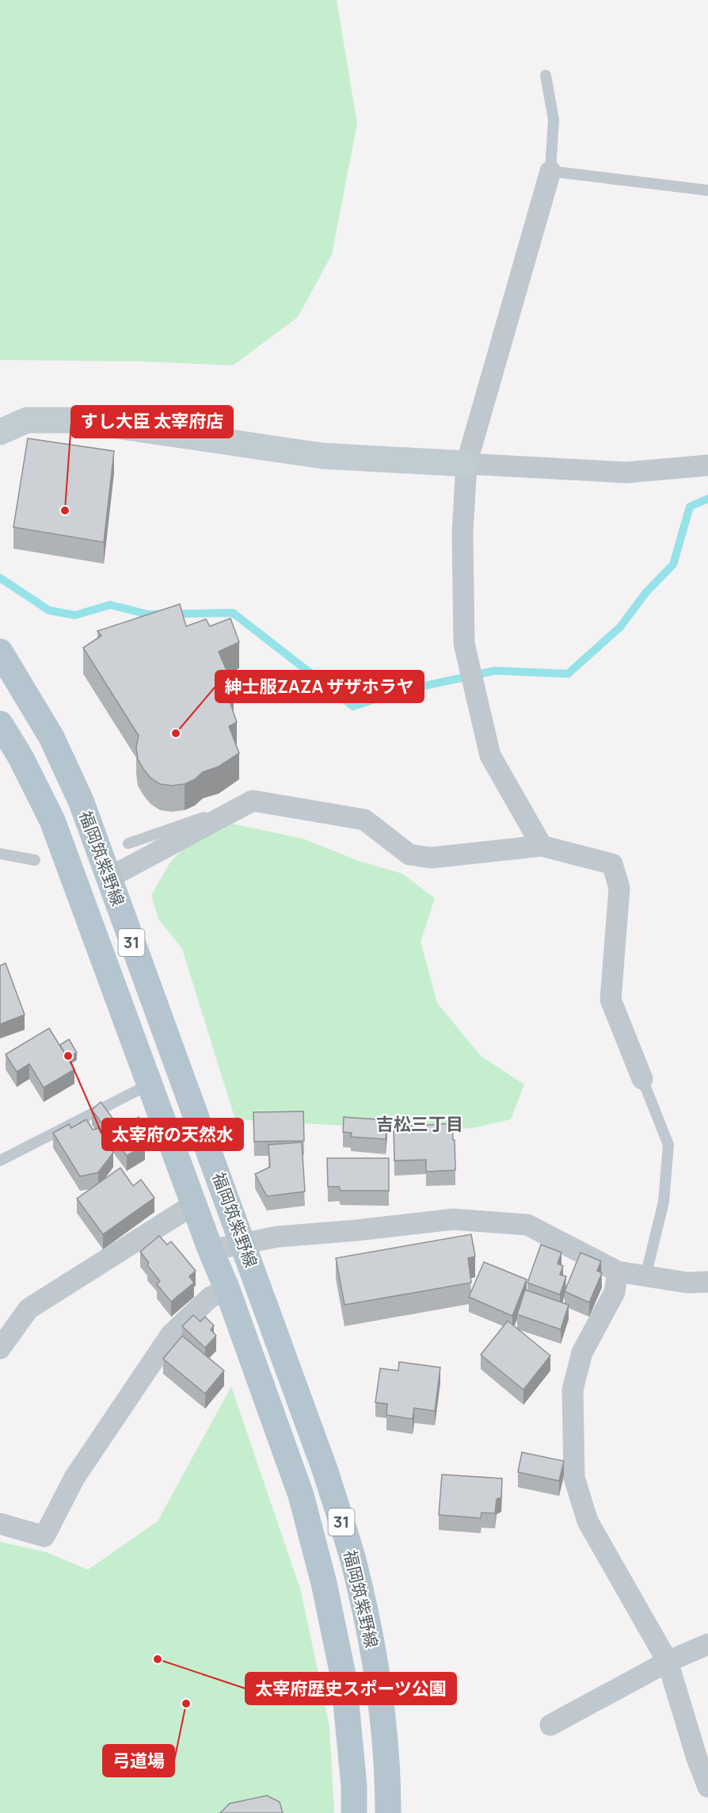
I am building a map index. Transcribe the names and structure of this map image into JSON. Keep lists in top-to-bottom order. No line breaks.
{"streets":{"main road":["福岡筑紫野線","31"]},"districts":["吉松三丁目"],"places":["すし大臣 太宰府店","紳士服ZAZA ザザホラヤ","太宰府の天然水","太宰府歴史スポーツ公園","弓道場"]}
